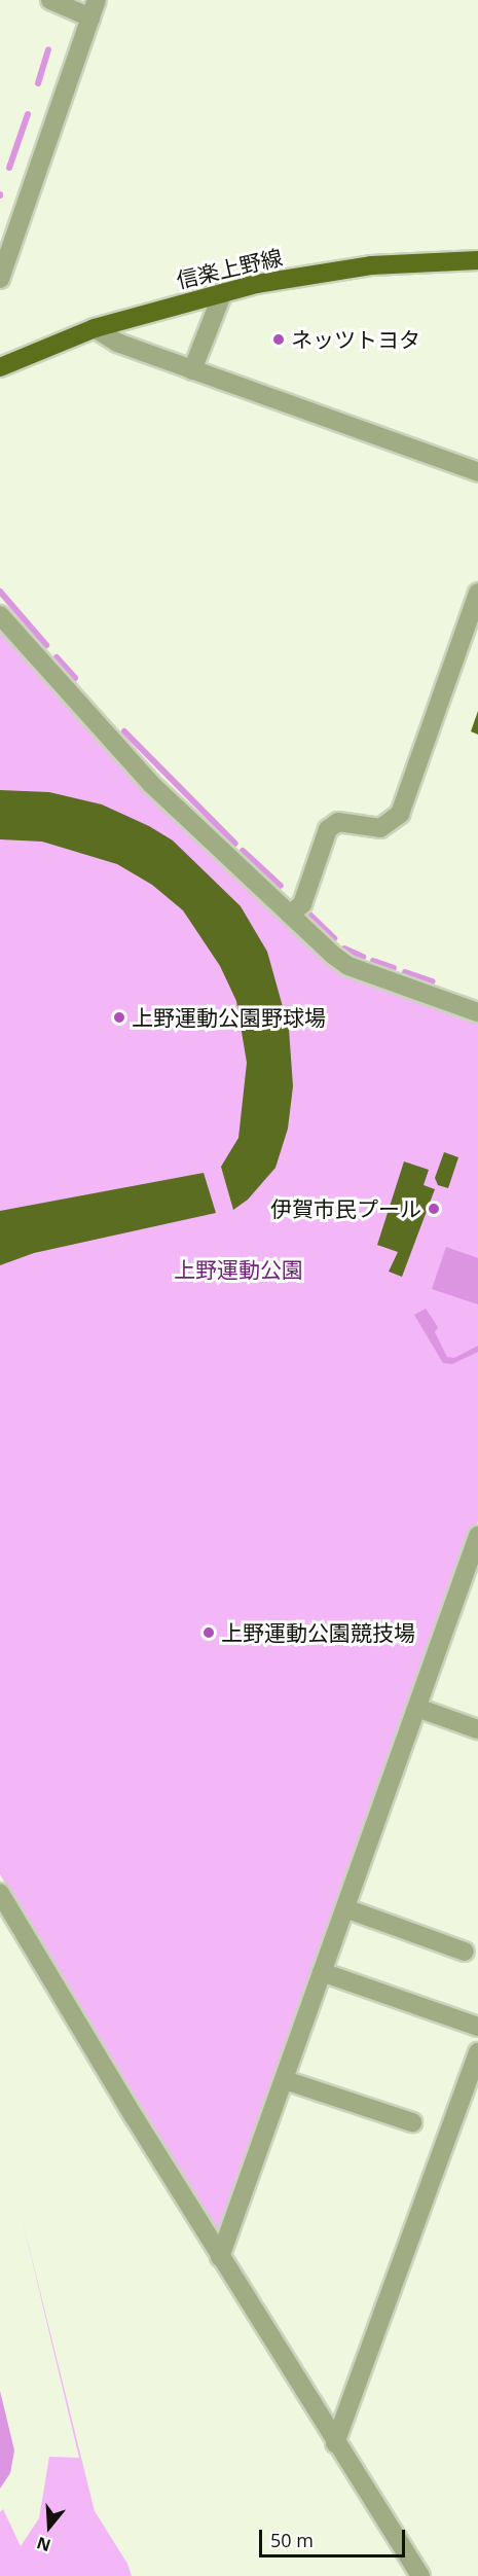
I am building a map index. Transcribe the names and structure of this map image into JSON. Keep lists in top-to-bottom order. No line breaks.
{"streets":{"main road":["信楽上野線"]},"parks":["上野運動公園"],"places":["ネッツトヨタ","上野運動公園野球場","伊賀市民プール","上野運動公園競技場"],"scale_bar":"50 m","north":"bottom"}
